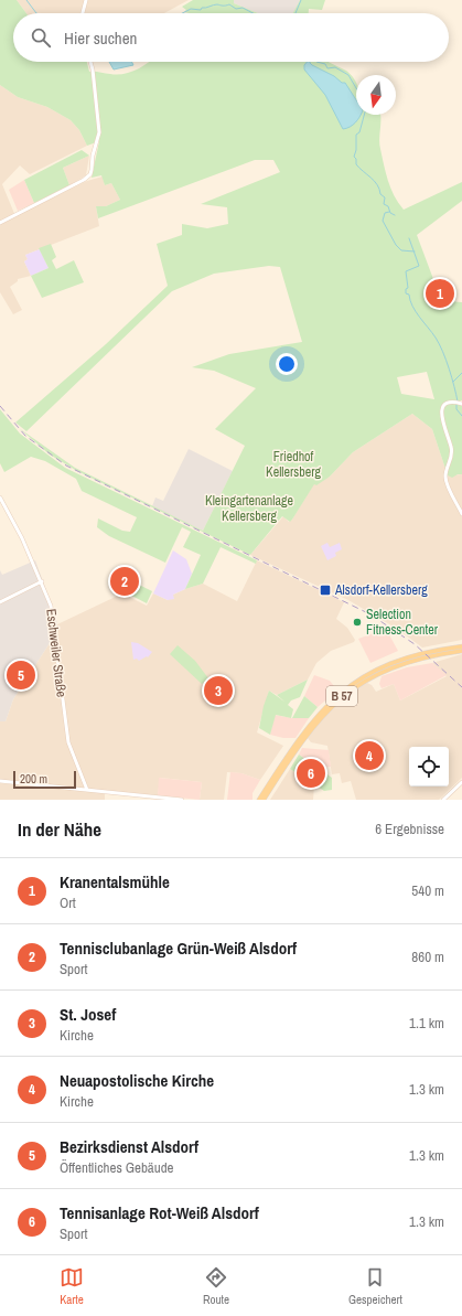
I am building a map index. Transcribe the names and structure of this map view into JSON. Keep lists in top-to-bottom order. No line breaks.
{"streets":{"main road":["B 57"],"street":["Eschweiler Straße"]},"parks":["Friedhof Kellersberg","Kleingartenanlage Kellersberg"],"places":{"transit":["Alsdorf-Kellersberg"],"other":["Selection Fitness-Center"]},"scale_bar":"200 m","north":"bottom","page":{"search":"Hier suchen","pins":["1","2","5","3","4","6"],"scale":"200 m","heading":["In der Nähe","6 Ergebnisse"],"list":[{"mark":"1","name":"Kranentalsmühle","note":"Ort","value":"540 m"},{"mark":"2","name":"Tennisclubanlage Grün-Weiß Alsdorf","note":"Sport","value":"860 m"},{"mark":"3","name":"St. Josef","note":"Kirche","value":"1.1 km"},{"mark":"4","name":"Neuapostolische Kirche","note":"Kirche","value":"1.3 km"},{"mark":"5","name":"Bezirksdienst Alsdorf","note":"Öffentliches Gebäude","value":"1.3 km"},{"mark":"6","name":"Tennisanlage Rot-Weiß Alsdorf","note":"Sport","value":"1.3 km"}],"nav":["Karte","Route","Gespeichert"]}}
